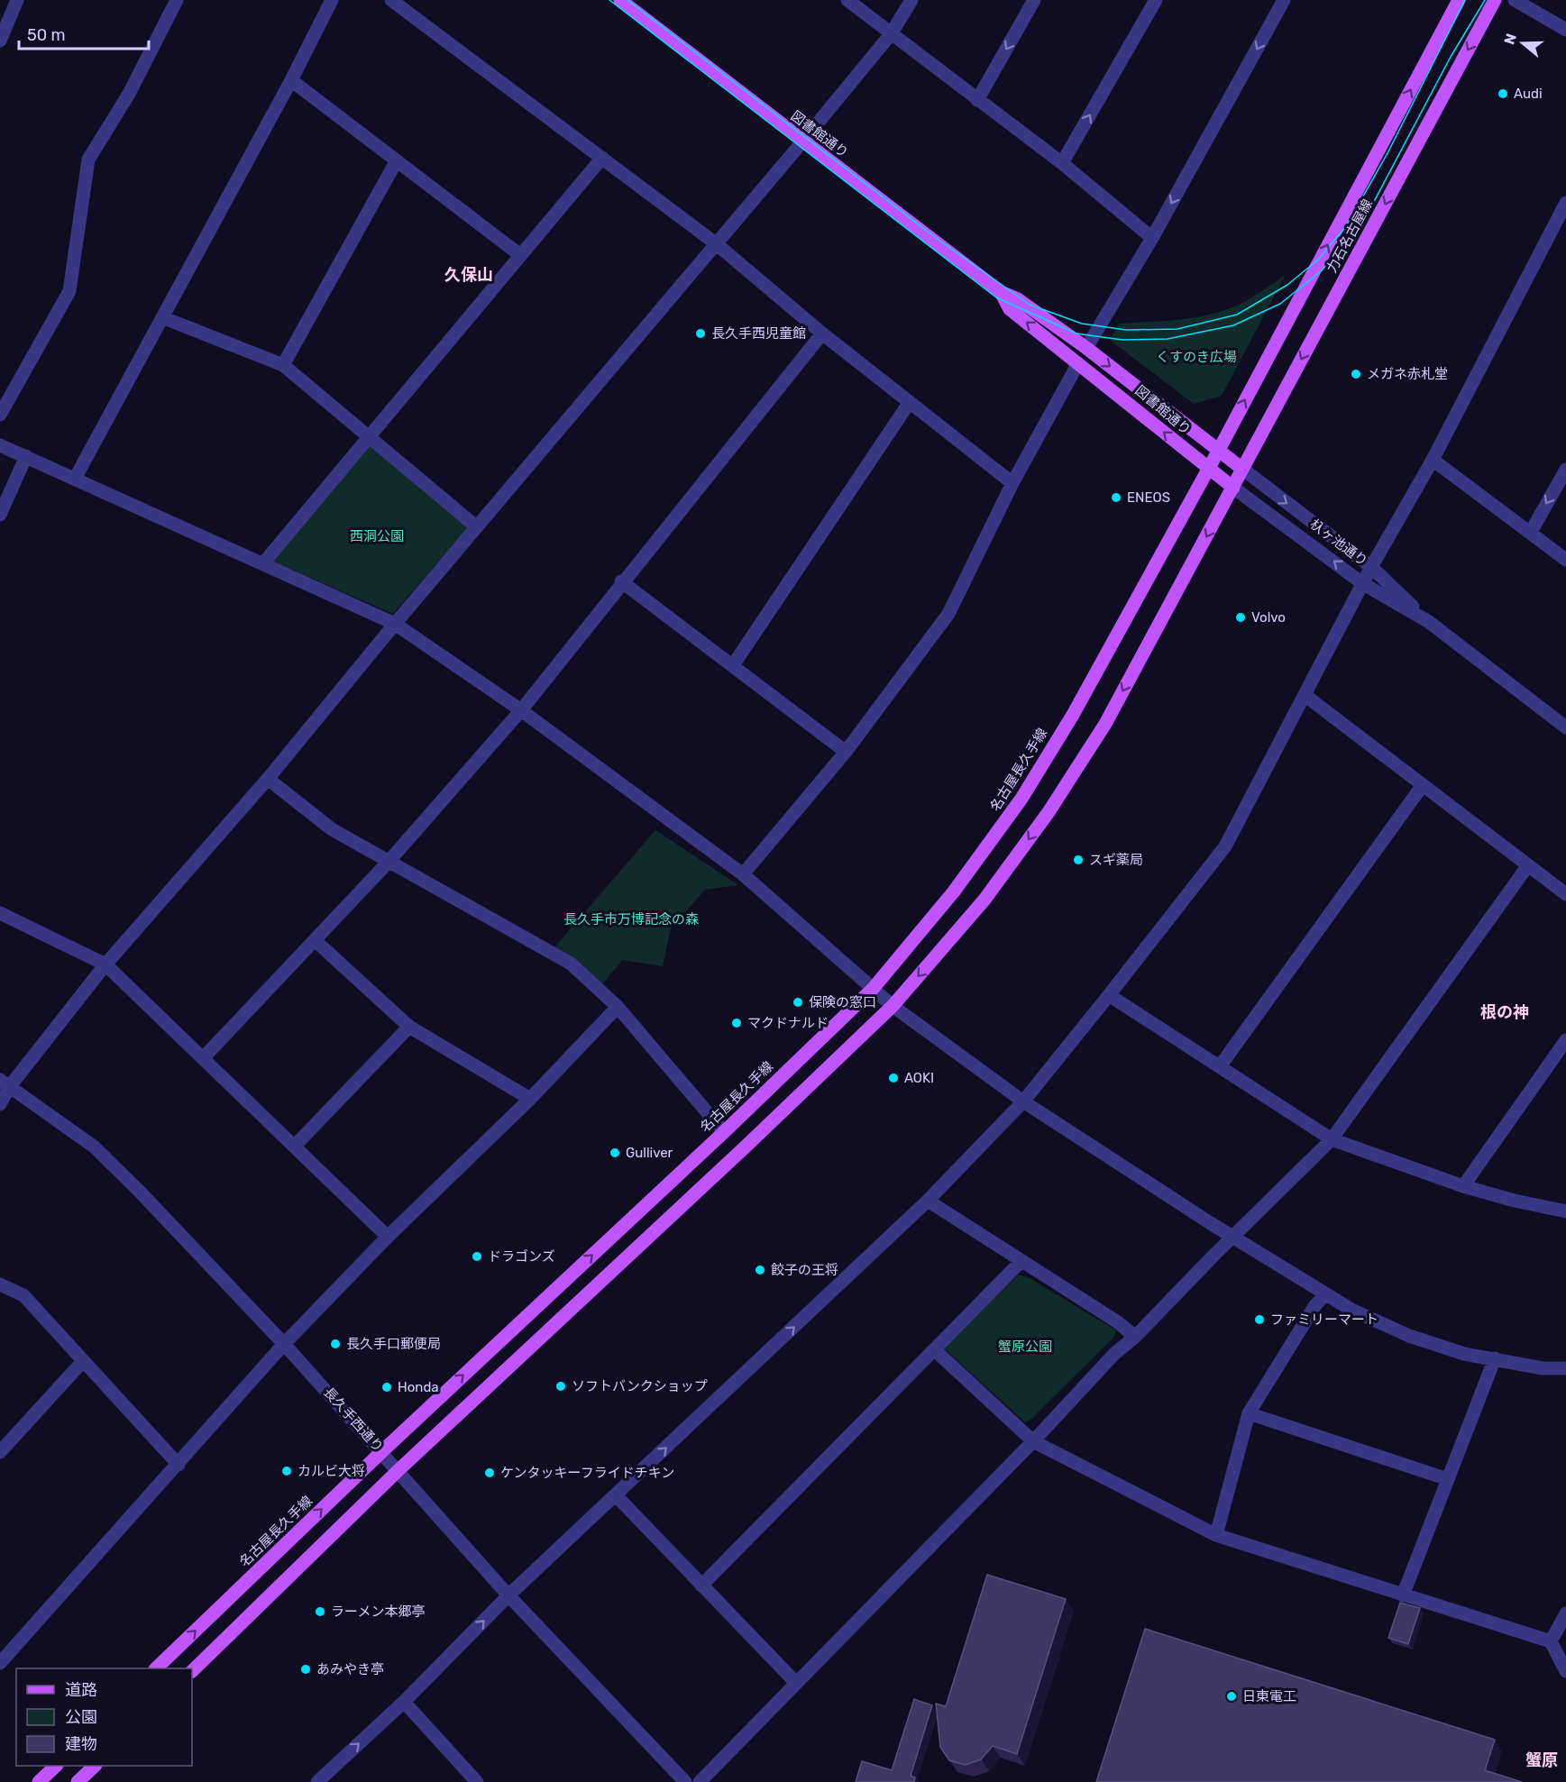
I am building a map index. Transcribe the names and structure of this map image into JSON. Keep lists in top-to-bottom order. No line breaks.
{"streets":{"main road":["図書館通り","力石名古屋線","名古屋長久手線"],"street":["杁ヶ池通り","長久手西通り"]},"crossings":[["図書館通り","力石名古屋線"],["図書館通り","杁ヶ池通り"],["図書館通り","名古屋長久手線"],["力石名古屋線","杁ヶ池通り"],["力石名古屋線","名古屋長久手線"],["名古屋長久手線","長久手西通り"]],"districts":["久保山","根の神","蟹原"],"parks":["くすのき広場","西洞公園","長久手市万博記念の森","蟹原公園"],"places":["Audi","長久手西児童館","メガネ赤札堂","ENEOS","Volvo","スギ薬局","保険の窓口","マクドナルド","AOKI","Gulliver","ドラゴンズ","餃子の王将","ファミリーマート","長久手口郵便局","ソフトバンクショップ","Honda","カルビ大将","ケンタッキーフライドチキン","ラーメン本郷亭","あみやき亭","日東電工"],"legend":["道路","公園","建物"],"scale_bar":"50 m","north":"left"}
